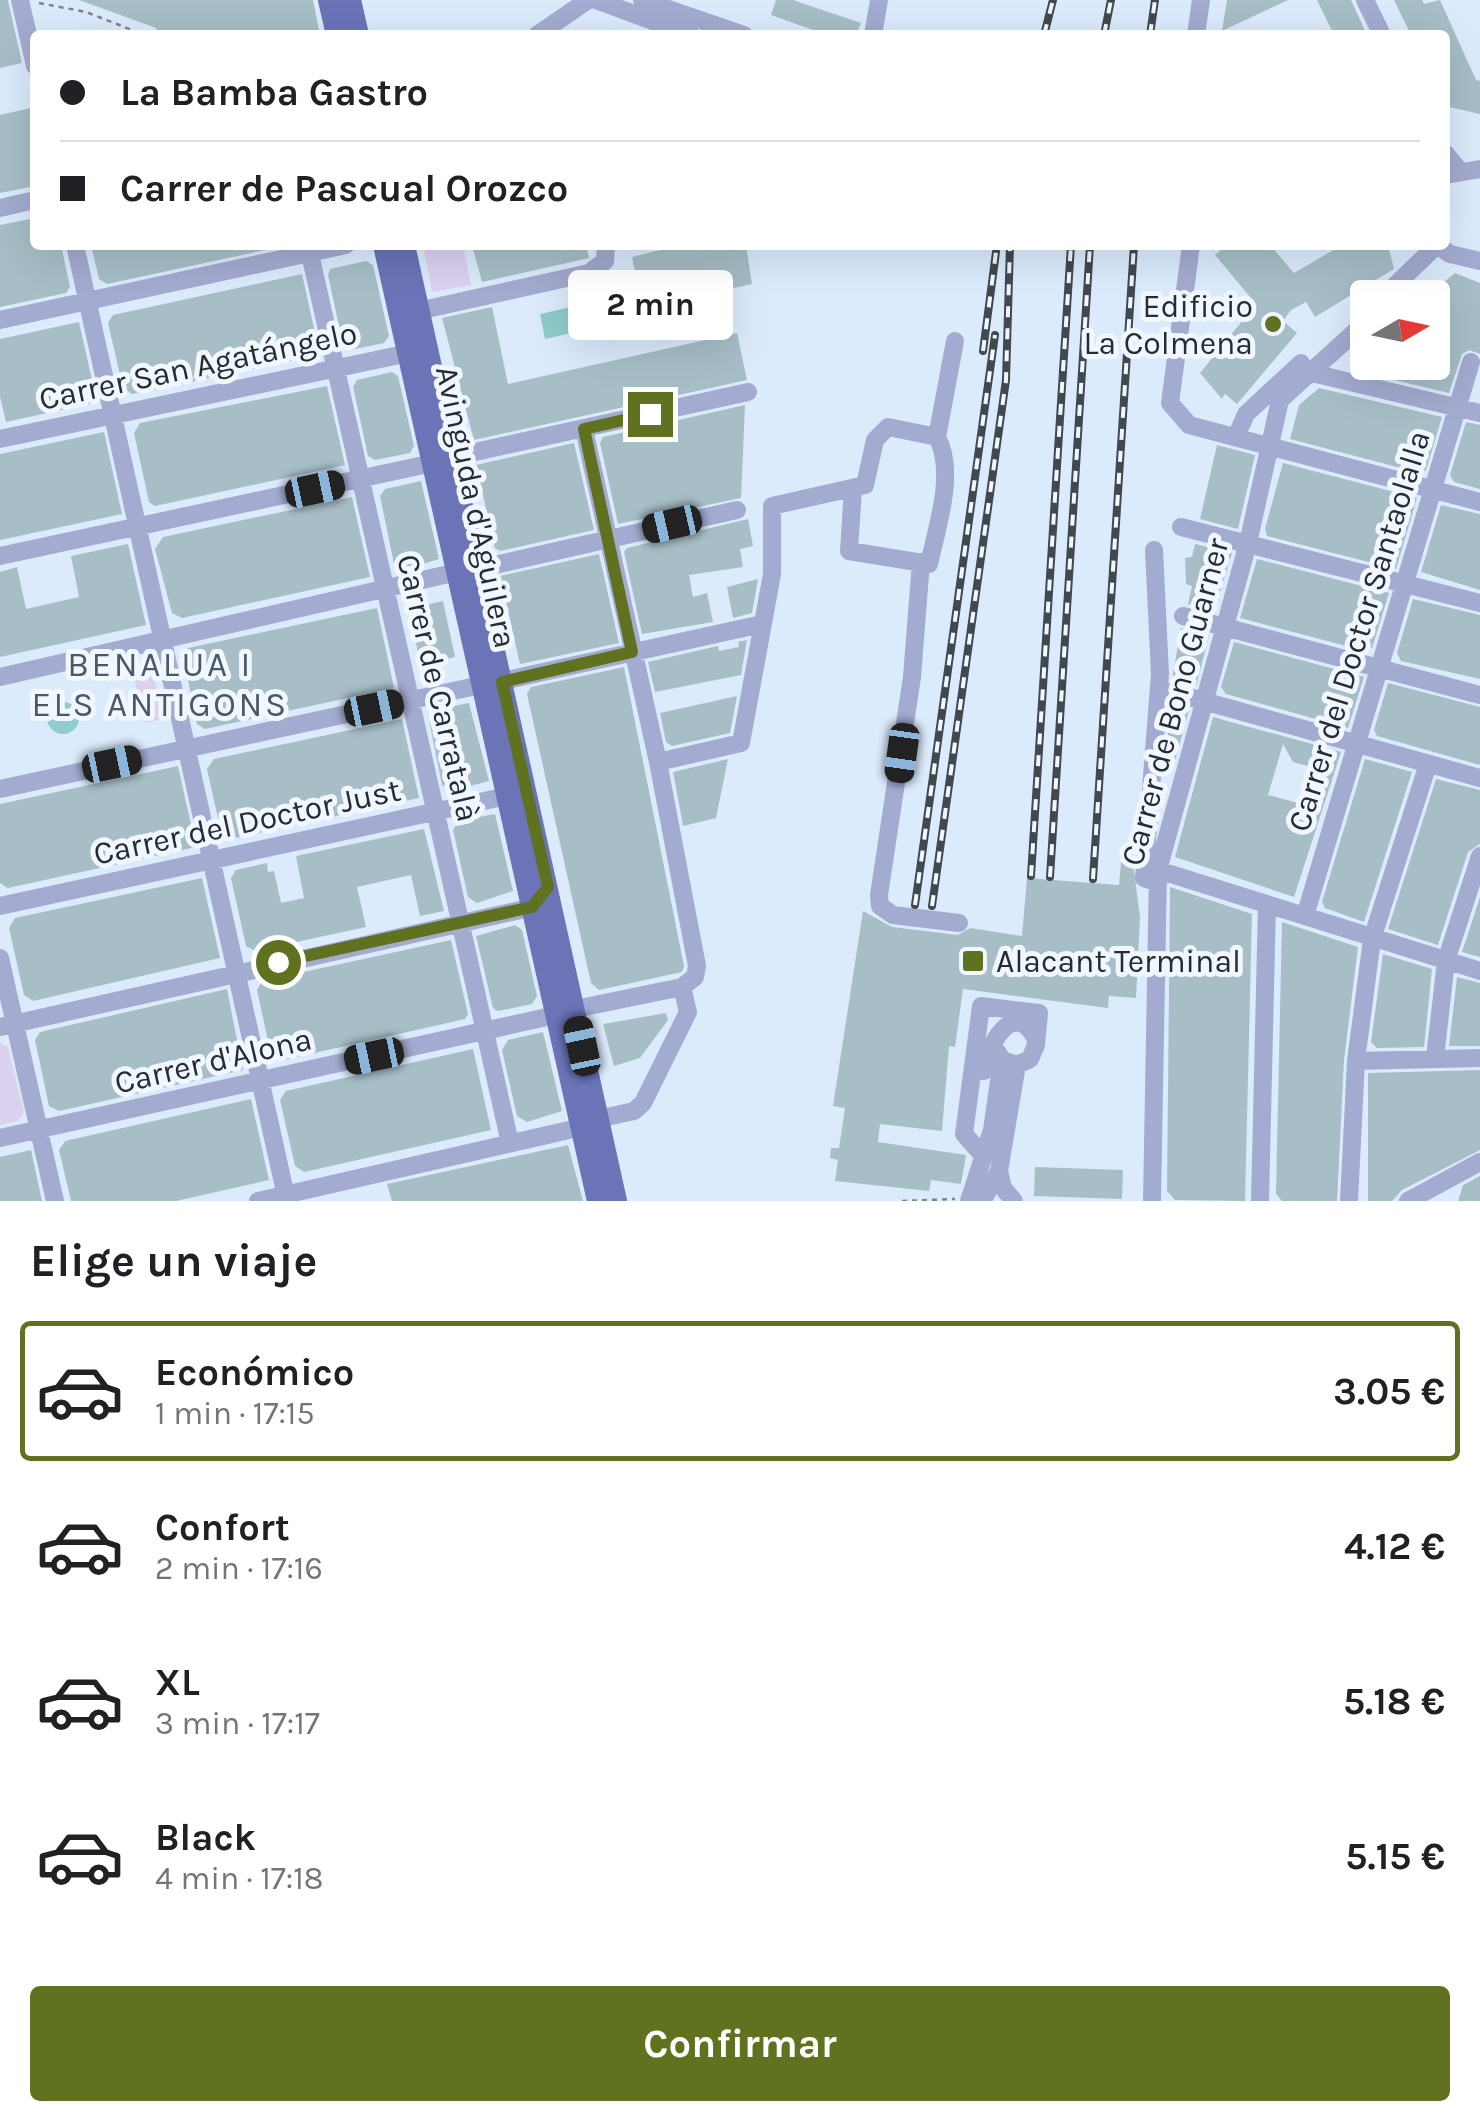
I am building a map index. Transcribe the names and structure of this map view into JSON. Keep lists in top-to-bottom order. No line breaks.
{"streets":{"main road":["Avinguda d'Aguilera"],"street":["Carrer San Agatángelo","Carrer del Doctor Santaolalla","Carrer de Carratalà","Carrer de Bono Guarner","Carrer del Doctor Just","Carrer d'Alona"]},"crossings":[["Carrer San Agatángelo","Avinguda d'Aguilera"],["Carrer San Agatángelo","Carrer de Carratalà"],["Avinguda d'Aguilera","Carrer del Doctor Just"],["Avinguda d'Aguilera","Carrer d'Alona"],["Carrer de Carratalà","Carrer del Doctor Just"],["Carrer de Carratalà","Carrer d'Alona"]],"districts":["BENALUA I ELS ANTIGONS"],"places":{"other":["Edificio La Colmena"],"transit":["Alacant Terminal"]},"north":"right","page":{"banner":["La Bamba Gastro","Carrer de Pascual Orozco"],"bubble":"2 min","heading":"Elige un viaje","list":[{"name":"Económico","note":"1 min · 17:15","value":"3.05 €"},{"name":"Confort","note":"2 min · 17:16","value":"4.12 €"},{"name":"XL","note":"3 min · 17:17","value":"5.18 €"},{"name":"Black","note":"4 min · 17:18","value":"5.15 €"}],"buttons":"Confirmar"}}
